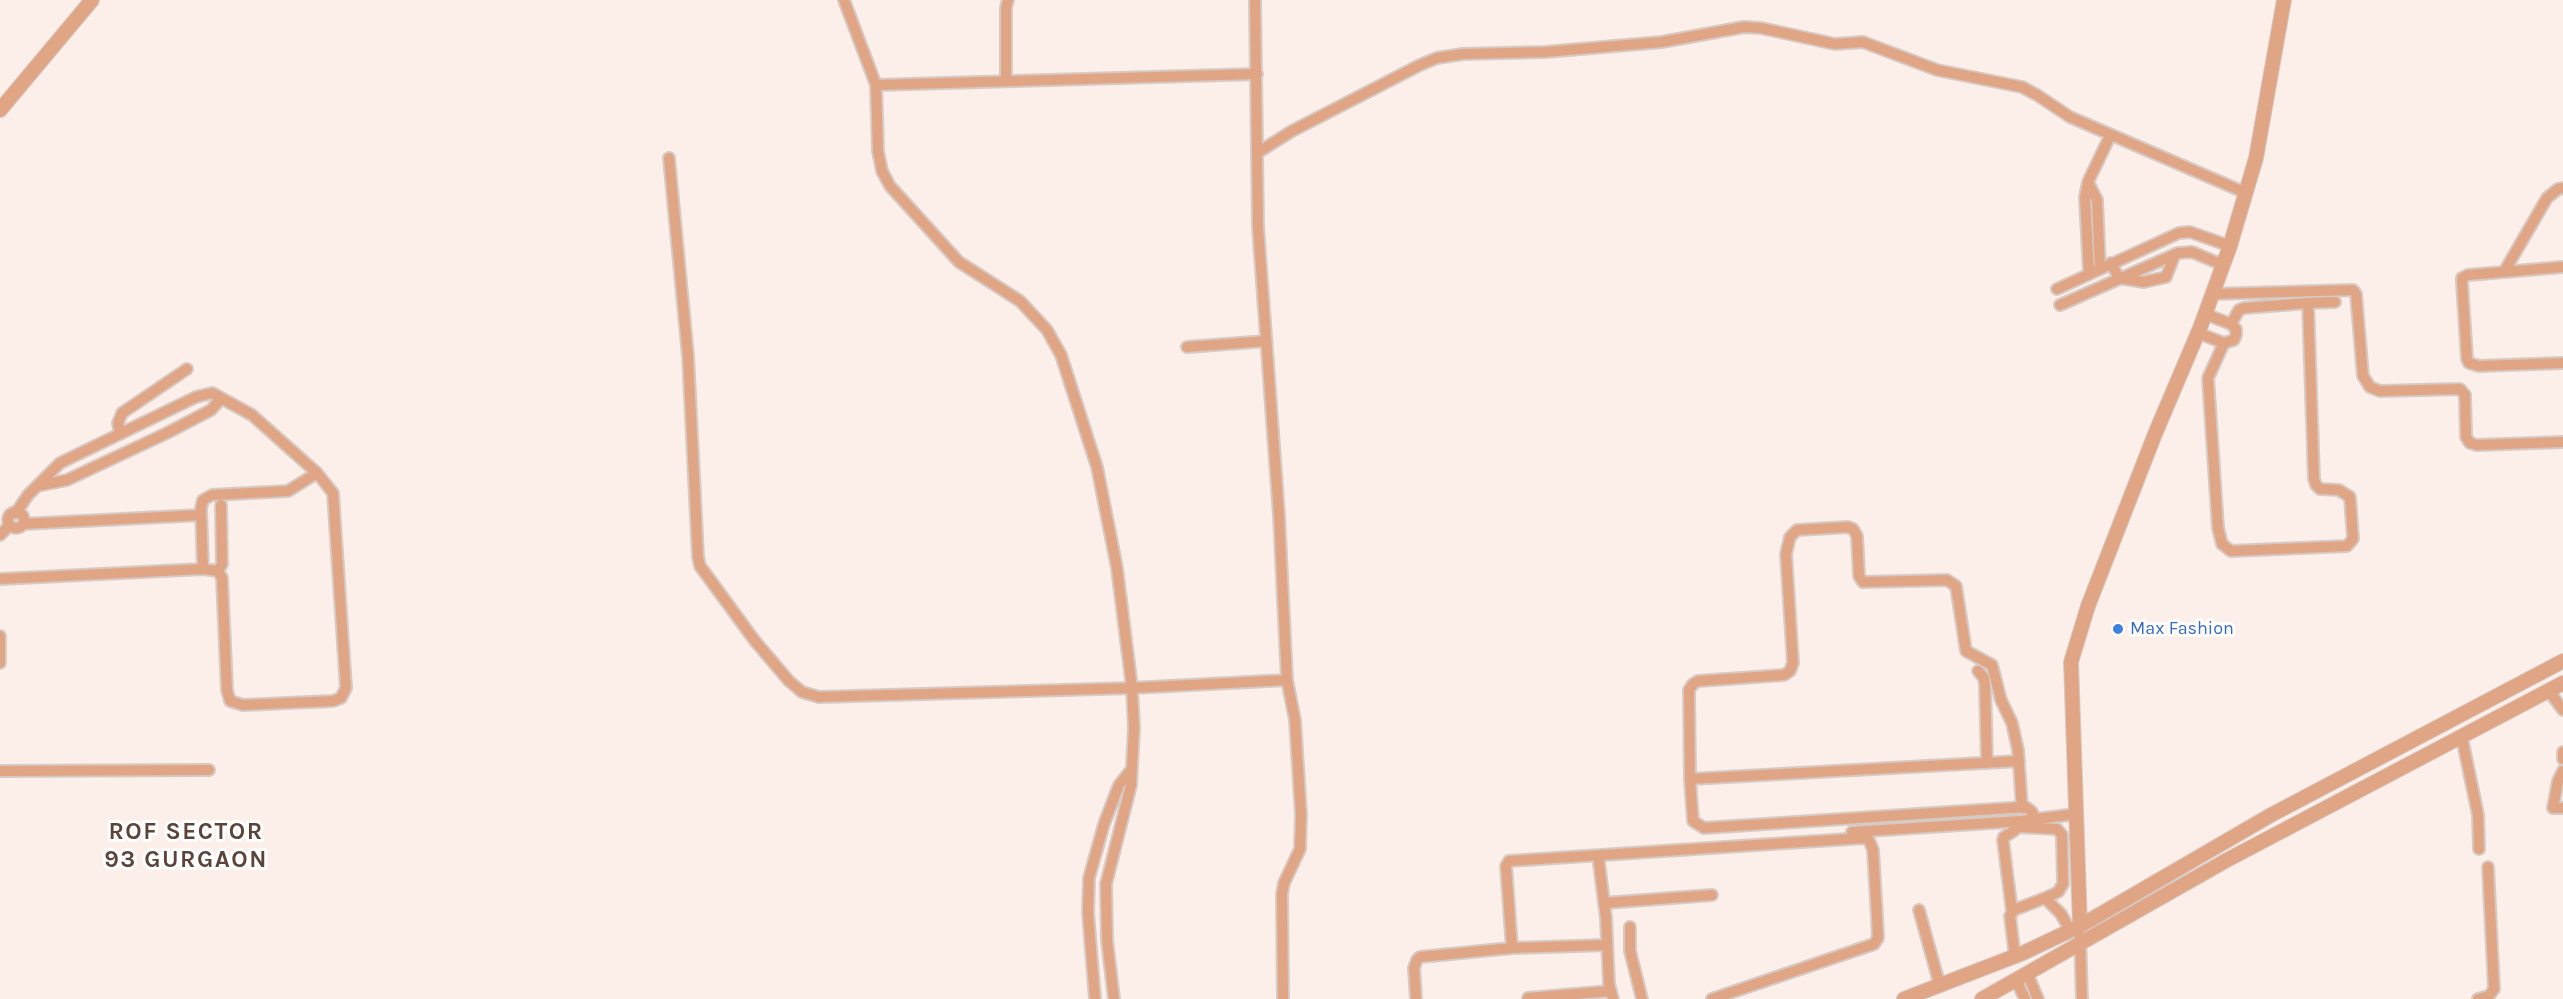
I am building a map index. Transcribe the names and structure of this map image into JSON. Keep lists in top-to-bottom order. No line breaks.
{"districts":["ROF SECTOR 93 GURGAON"],"places":["Max Fashion"]}
